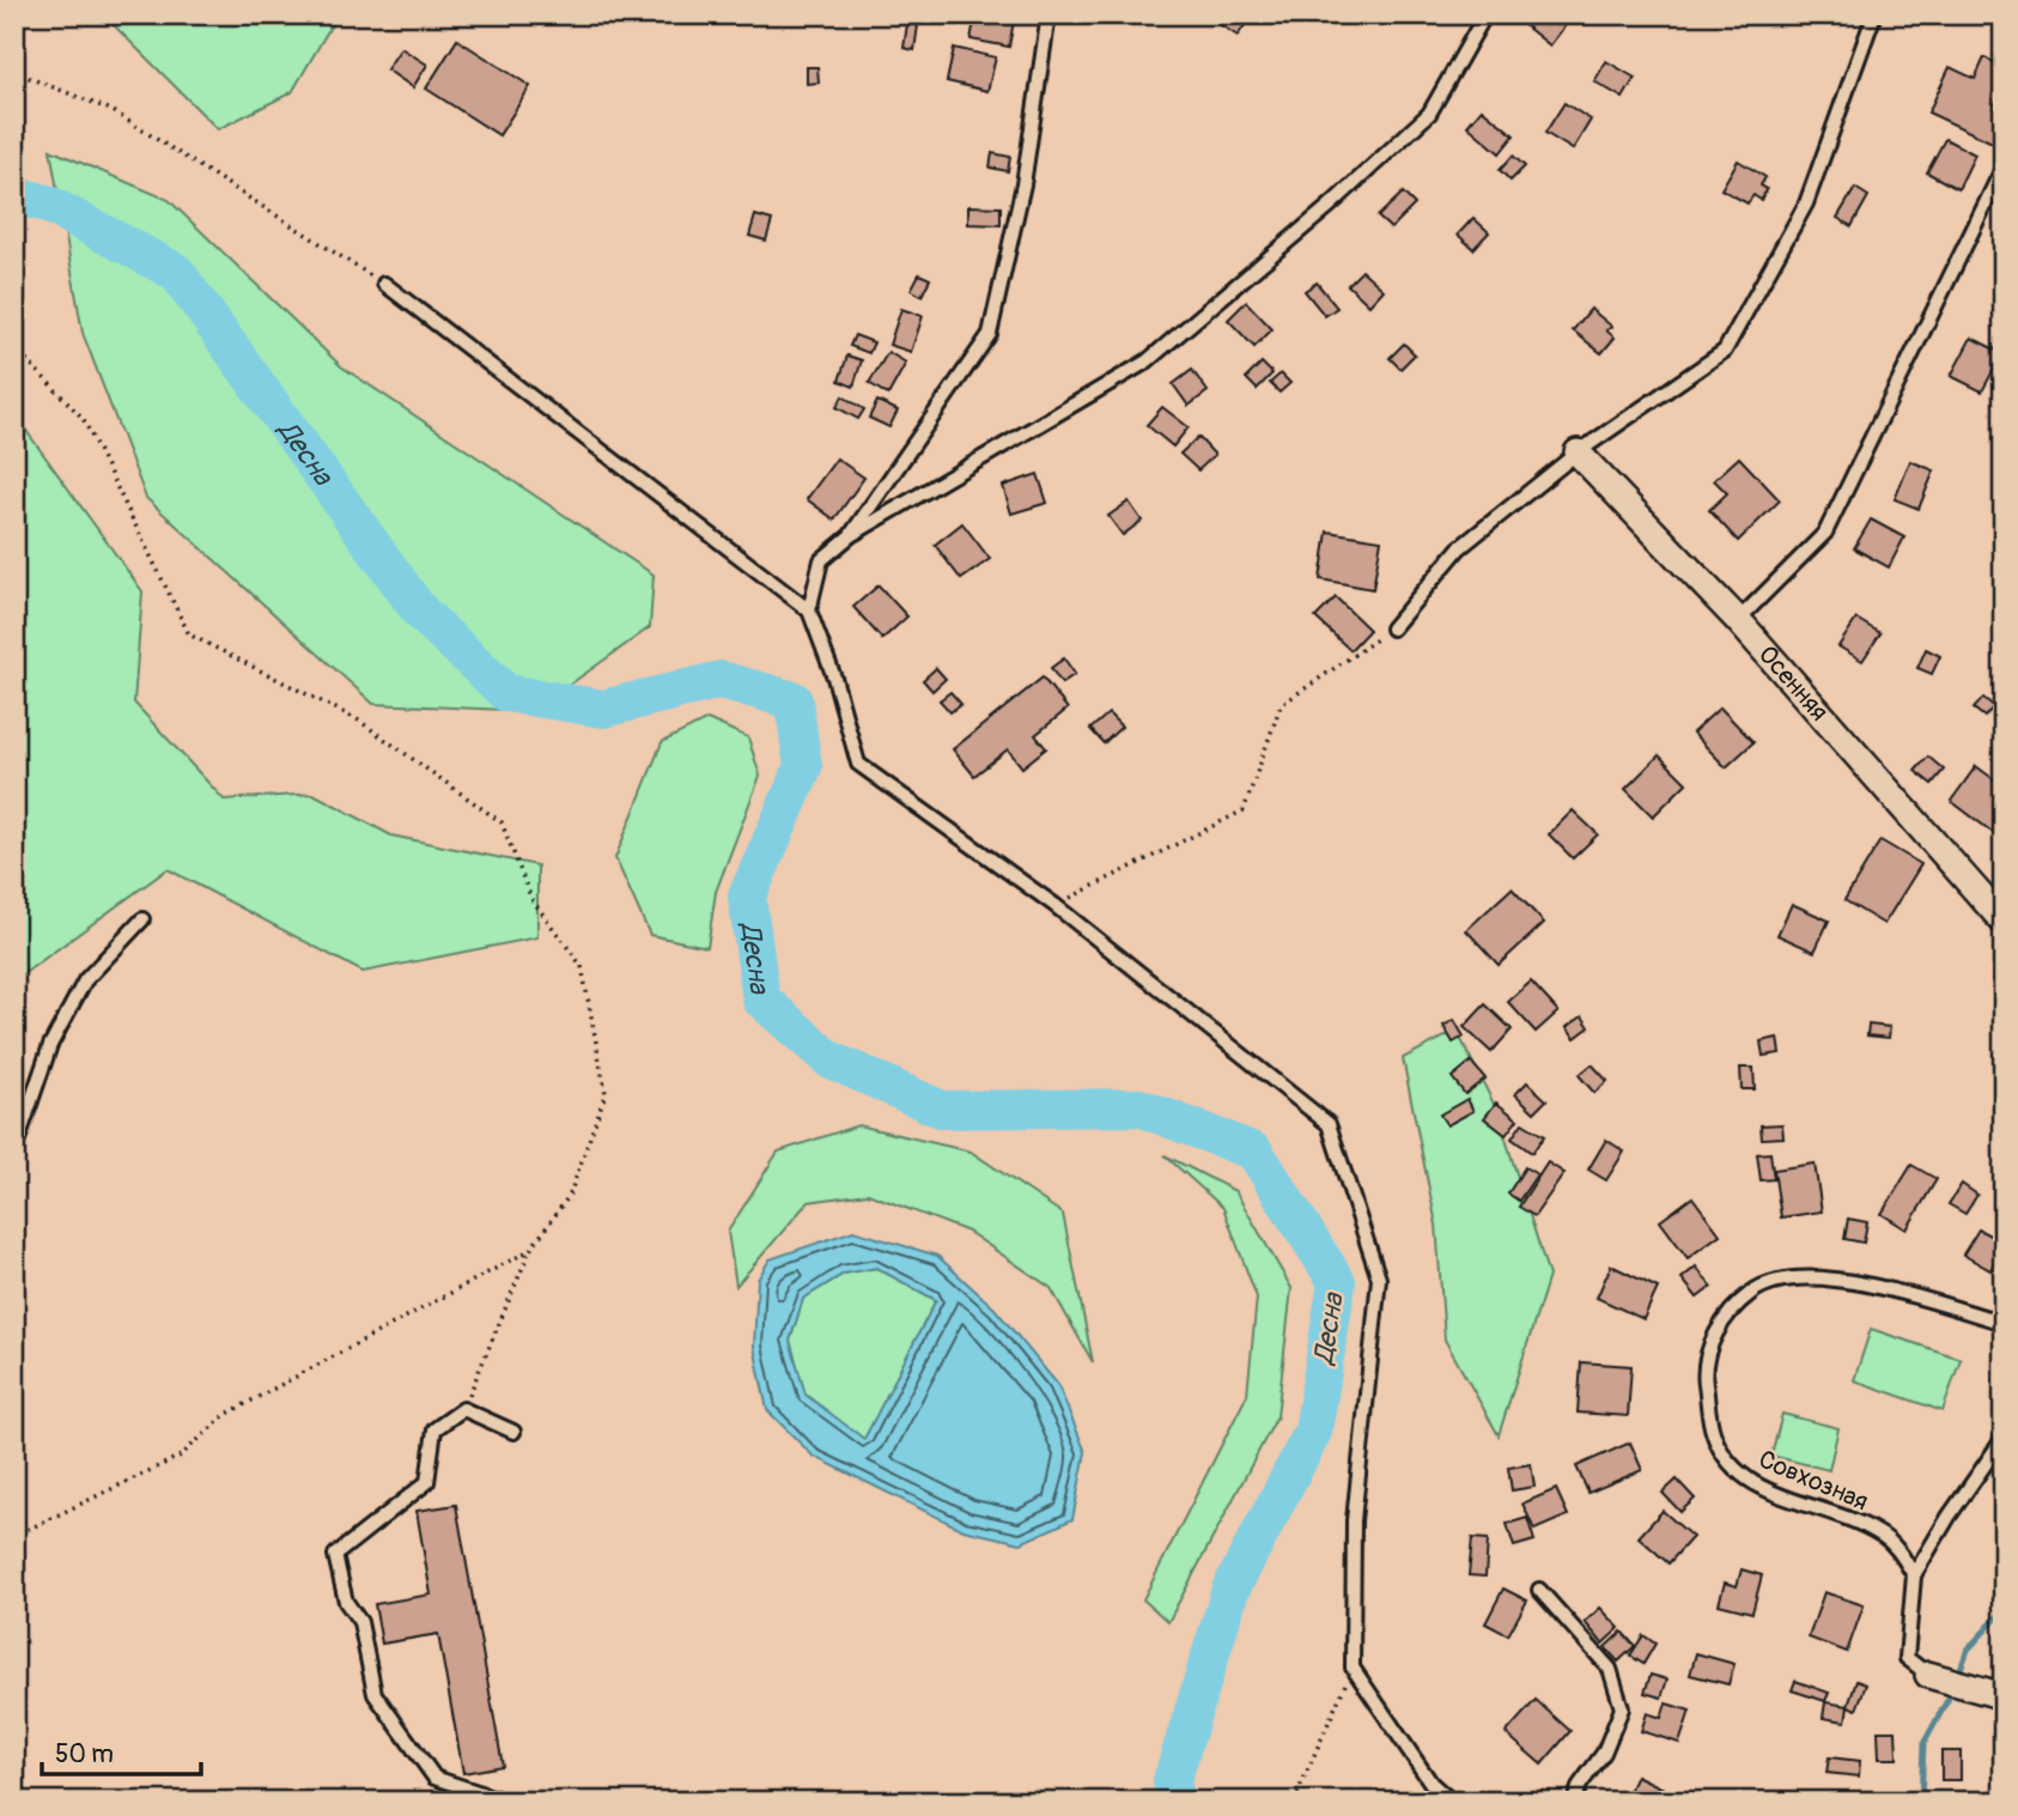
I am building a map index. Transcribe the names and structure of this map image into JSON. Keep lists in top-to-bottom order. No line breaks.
{"streets":{"street":["Осенняя"],"lane":["Совхозная"]},"water":["Десна"],"scale_bar":"50 m"}
